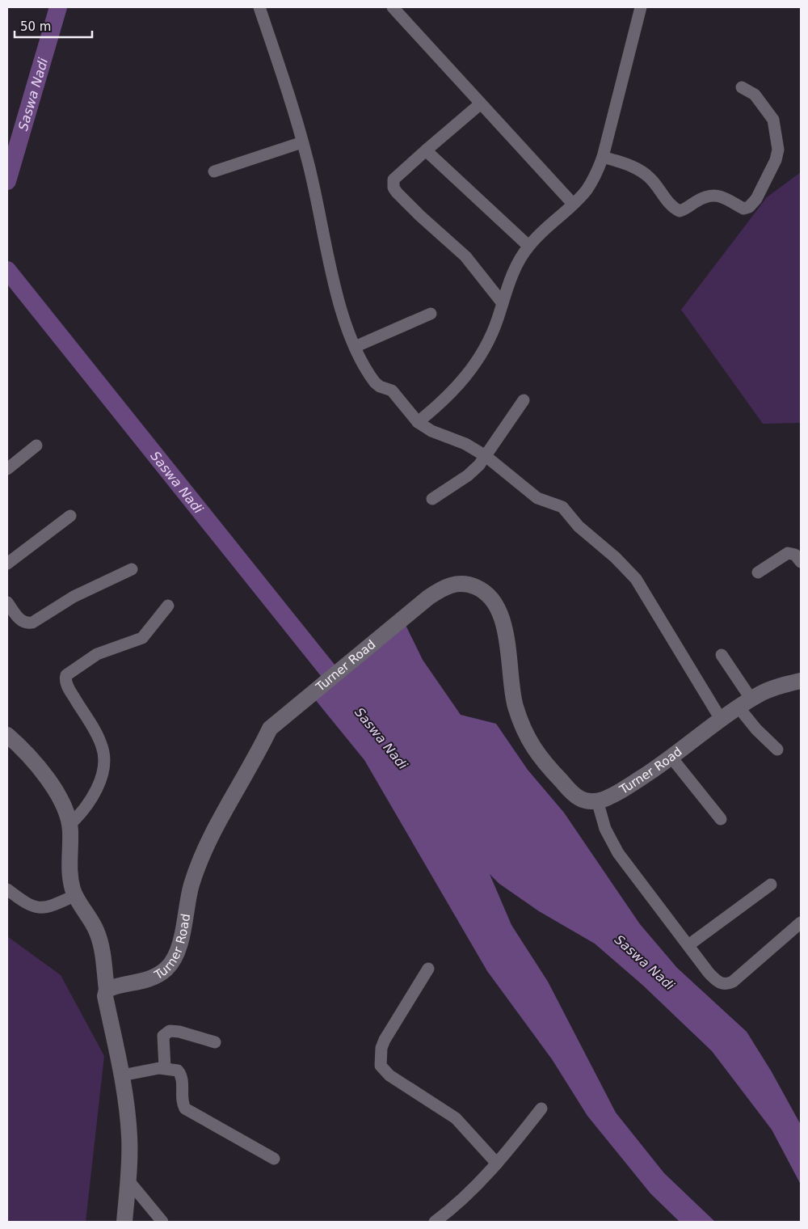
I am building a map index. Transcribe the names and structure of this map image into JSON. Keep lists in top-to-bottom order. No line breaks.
{"streets":{"main road":["Turner Road"]},"water":["Saswa Nadi"],"scale_bar":"50 m"}
